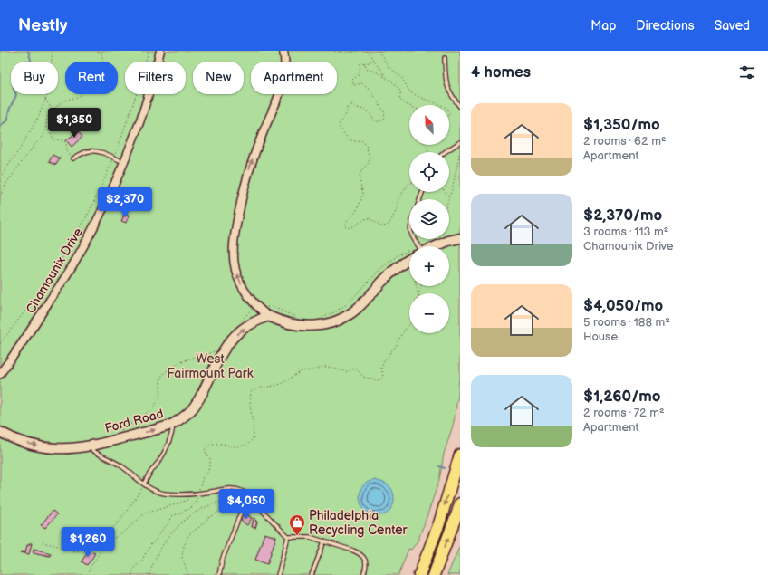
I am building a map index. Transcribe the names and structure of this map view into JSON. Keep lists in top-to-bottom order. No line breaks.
{"streets":{"main road":["Ford Road"],"street":["Chamounix Drive"]},"one_way":["Ford Road"],"parks":["West Fairmount Park"],"places":{"shop":["Philadelphia Recycling Center"]},"north":"top left","page":{"header":"Nestly","nav":["Map","Directions","Saved"],"heading":"4 homes","chip":["Buy","Rent","Filters","New","Apartment"],"list":[{"name":"$1,350/mo","note":"2 rooms · 62 m² · Apartment"},{"name":"$2,370/mo","note":"3 rooms · 113 m² · Chamounix Drive"},{"name":"$4,050/mo","note":"5 rooms · 188 m² · House"},{"name":"$1,260/mo","note":"2 rooms · 72 m² · Apartment"}],"map_buttons":["+","−"],"price":["$1,350","$2,370","$4,050","$1,260"]}}
